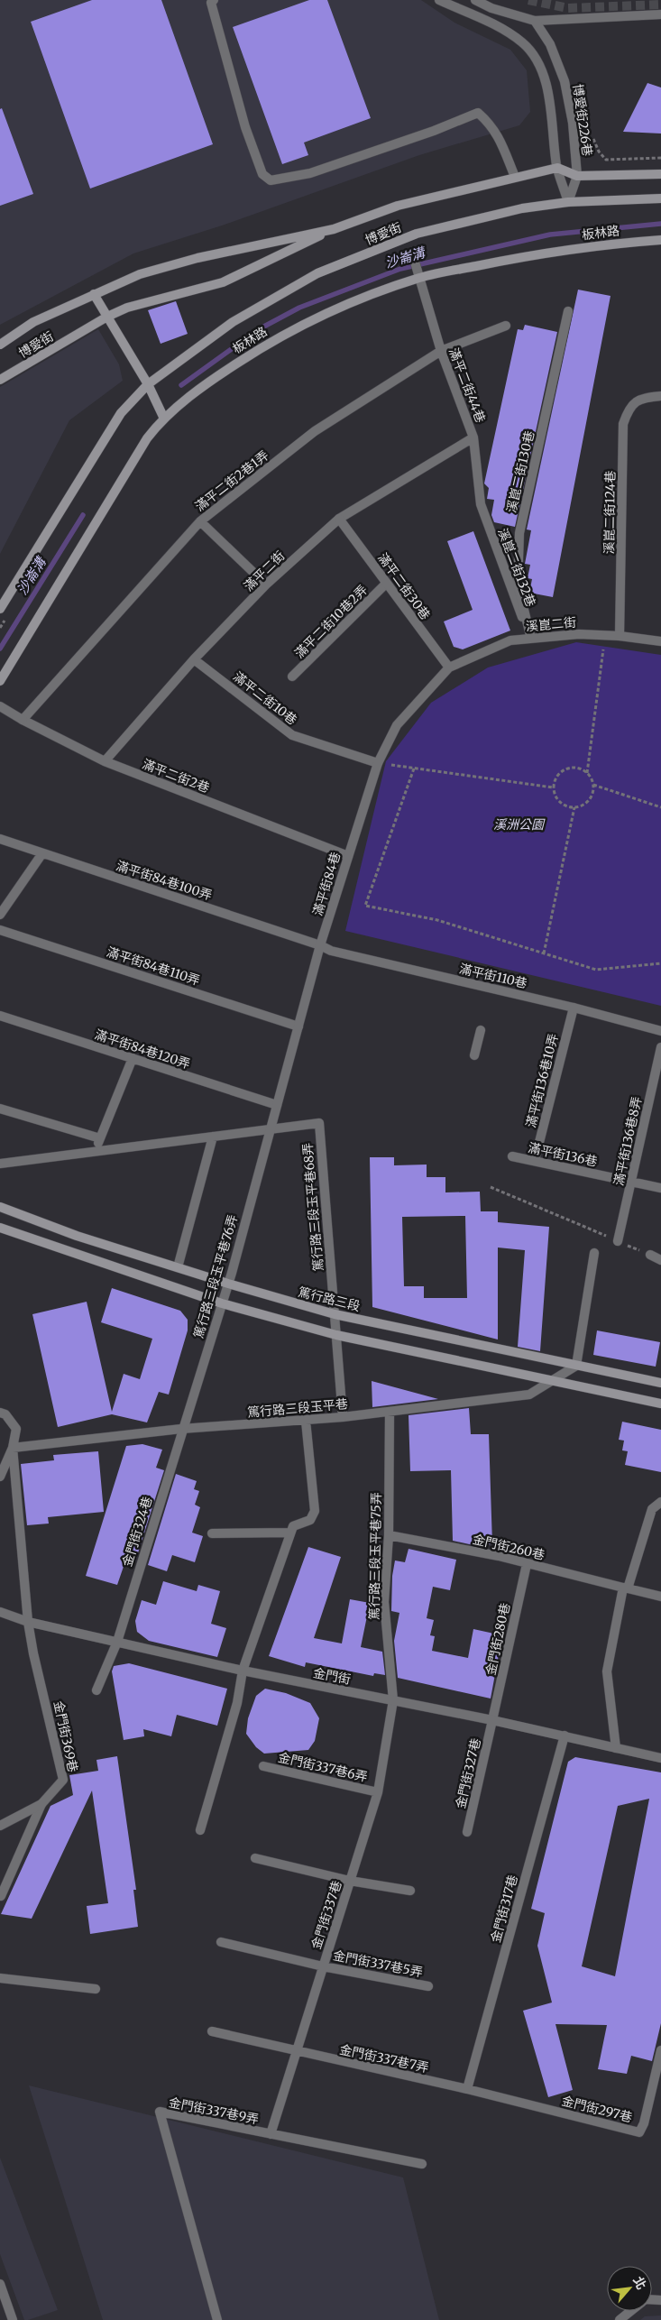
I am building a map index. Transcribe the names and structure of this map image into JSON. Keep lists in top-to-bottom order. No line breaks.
{"streets":{"street":["博愛街226巷","板林路","博愛街","滿平二街44巷","溪崑二街130巷","滿平二街2巷1弄","溪崑二街124巷","溪崑二街132巷","滿平二街","滿平二街30巷","滿平二街10巷2弄","溪崑二街","滿平二街10巷","滿平二街2巷","滿平街84巷100弄","滿平街84巷","滿平街84巷110弄","滿平街110巷","滿平街84巷120弄","滿平街136巷10弄","滿平街136巷8弄","滿平街136巷","篤行路三段玉平巷68弄","篤行路三段玉平巷76弄","篤行路三段","篤行路三段玉平巷","金門街324巷","金門街260巷","篤行路三段玉平巷75弄","金門街280巷","金門街","金門街369巷","金門街337巷6弄","金門街327巷","金門街317巷","金門街337巷","金門街337巷5弄","金門街337巷7弄","金門街297巷","金門街337巷9弄"]},"crossings":[["博愛街226巷","博愛街"],["板林路","滿平二街44巷"],["滿平二街44巷","滿平二街2巷1弄"],["滿平二街44巷","溪崑二街132巷"],["滿平二街44巷","滿平二街"],["溪崑二街130巷","溪崑二街132巷"],["溪崑二街130巷","溪崑二街"],["滿平二街2巷1弄","滿平二街2巷"],["溪崑二街124巷","溪崑二街"],["溪崑二街132巷","溪崑二街"],["滿平二街","滿平二街30巷"],["滿平二街","滿平二街10巷"],["滿平二街","滿平二街2巷"],["滿平二街30巷","滿平二街10巷2弄"],["滿平二街30巷","溪崑二街"],["滿平二街30巷","滿平街84巷"],["溪崑二街","滿平街84巷"],["滿平二街10巷","滿平街84巷"],["滿平二街2巷","滿平街84巷"],["滿平街84巷100弄","滿平街84巷"],["滿平街84巷100弄","滿平街110巷"],["滿平街84巷","滿平街84巷110弄"],["滿平街84巷","滿平街110巷"],["滿平街84巷","滿平街84巷120弄"],["滿平街84巷","篤行路三段玉平巷68弄"],["滿平街84巷","篤行路三段玉平巷76弄"],["滿平街110巷","滿平街136巷10弄"],["滿平街136巷10弄","滿平街136巷"],["滿平街136巷8弄","滿平街136巷"],["篤行路三段玉平巷68弄","篤行路三段玉平巷76弄"],["篤行路三段玉平巷68弄","篤行路三段"],["篤行路三段玉平巷68弄","篤行路三段玉平巷"],["篤行路三段玉平巷76弄","篤行路三段"],["篤行路三段玉平巷76弄","篤行路三段玉平巷"],["篤行路三段玉平巷76弄","金門街324巷"],["篤行路三段","篤行路三段玉平巷"],["篤行路三段玉平巷","金門街324巷"],["篤行路三段玉平巷","篤行路三段玉平巷75弄"],["金門街324巷","金門街"],["金門街260巷","篤行路三段玉平巷75弄"],["金門街260巷","金門街280巷"],["篤行路三段玉平巷75弄","金門街"],["篤行路三段玉平巷75弄","金門街337巷"],["金門街280巷","金門街"],["金門街280巷","金門街327巷"],["金門街","金門街369巷"],["金門街","金門街327巷"],["金門街","金門街317巷"],["金門街","金門街337巷"],["金門街337巷6弄","金門街337巷"],["金門街317巷","金門街337巷7弄"],["金門街317巷","金門街297巷"],["金門街337巷","金門街337巷5弄"],["金門街337巷","金門街337巷7弄"],["金門街337巷","金門街337巷9弄"],["金門街337巷7弄","金門街297巷"]],"water":["沙崙溝"],"parks":["溪洲公園"],"north":"top right"}
